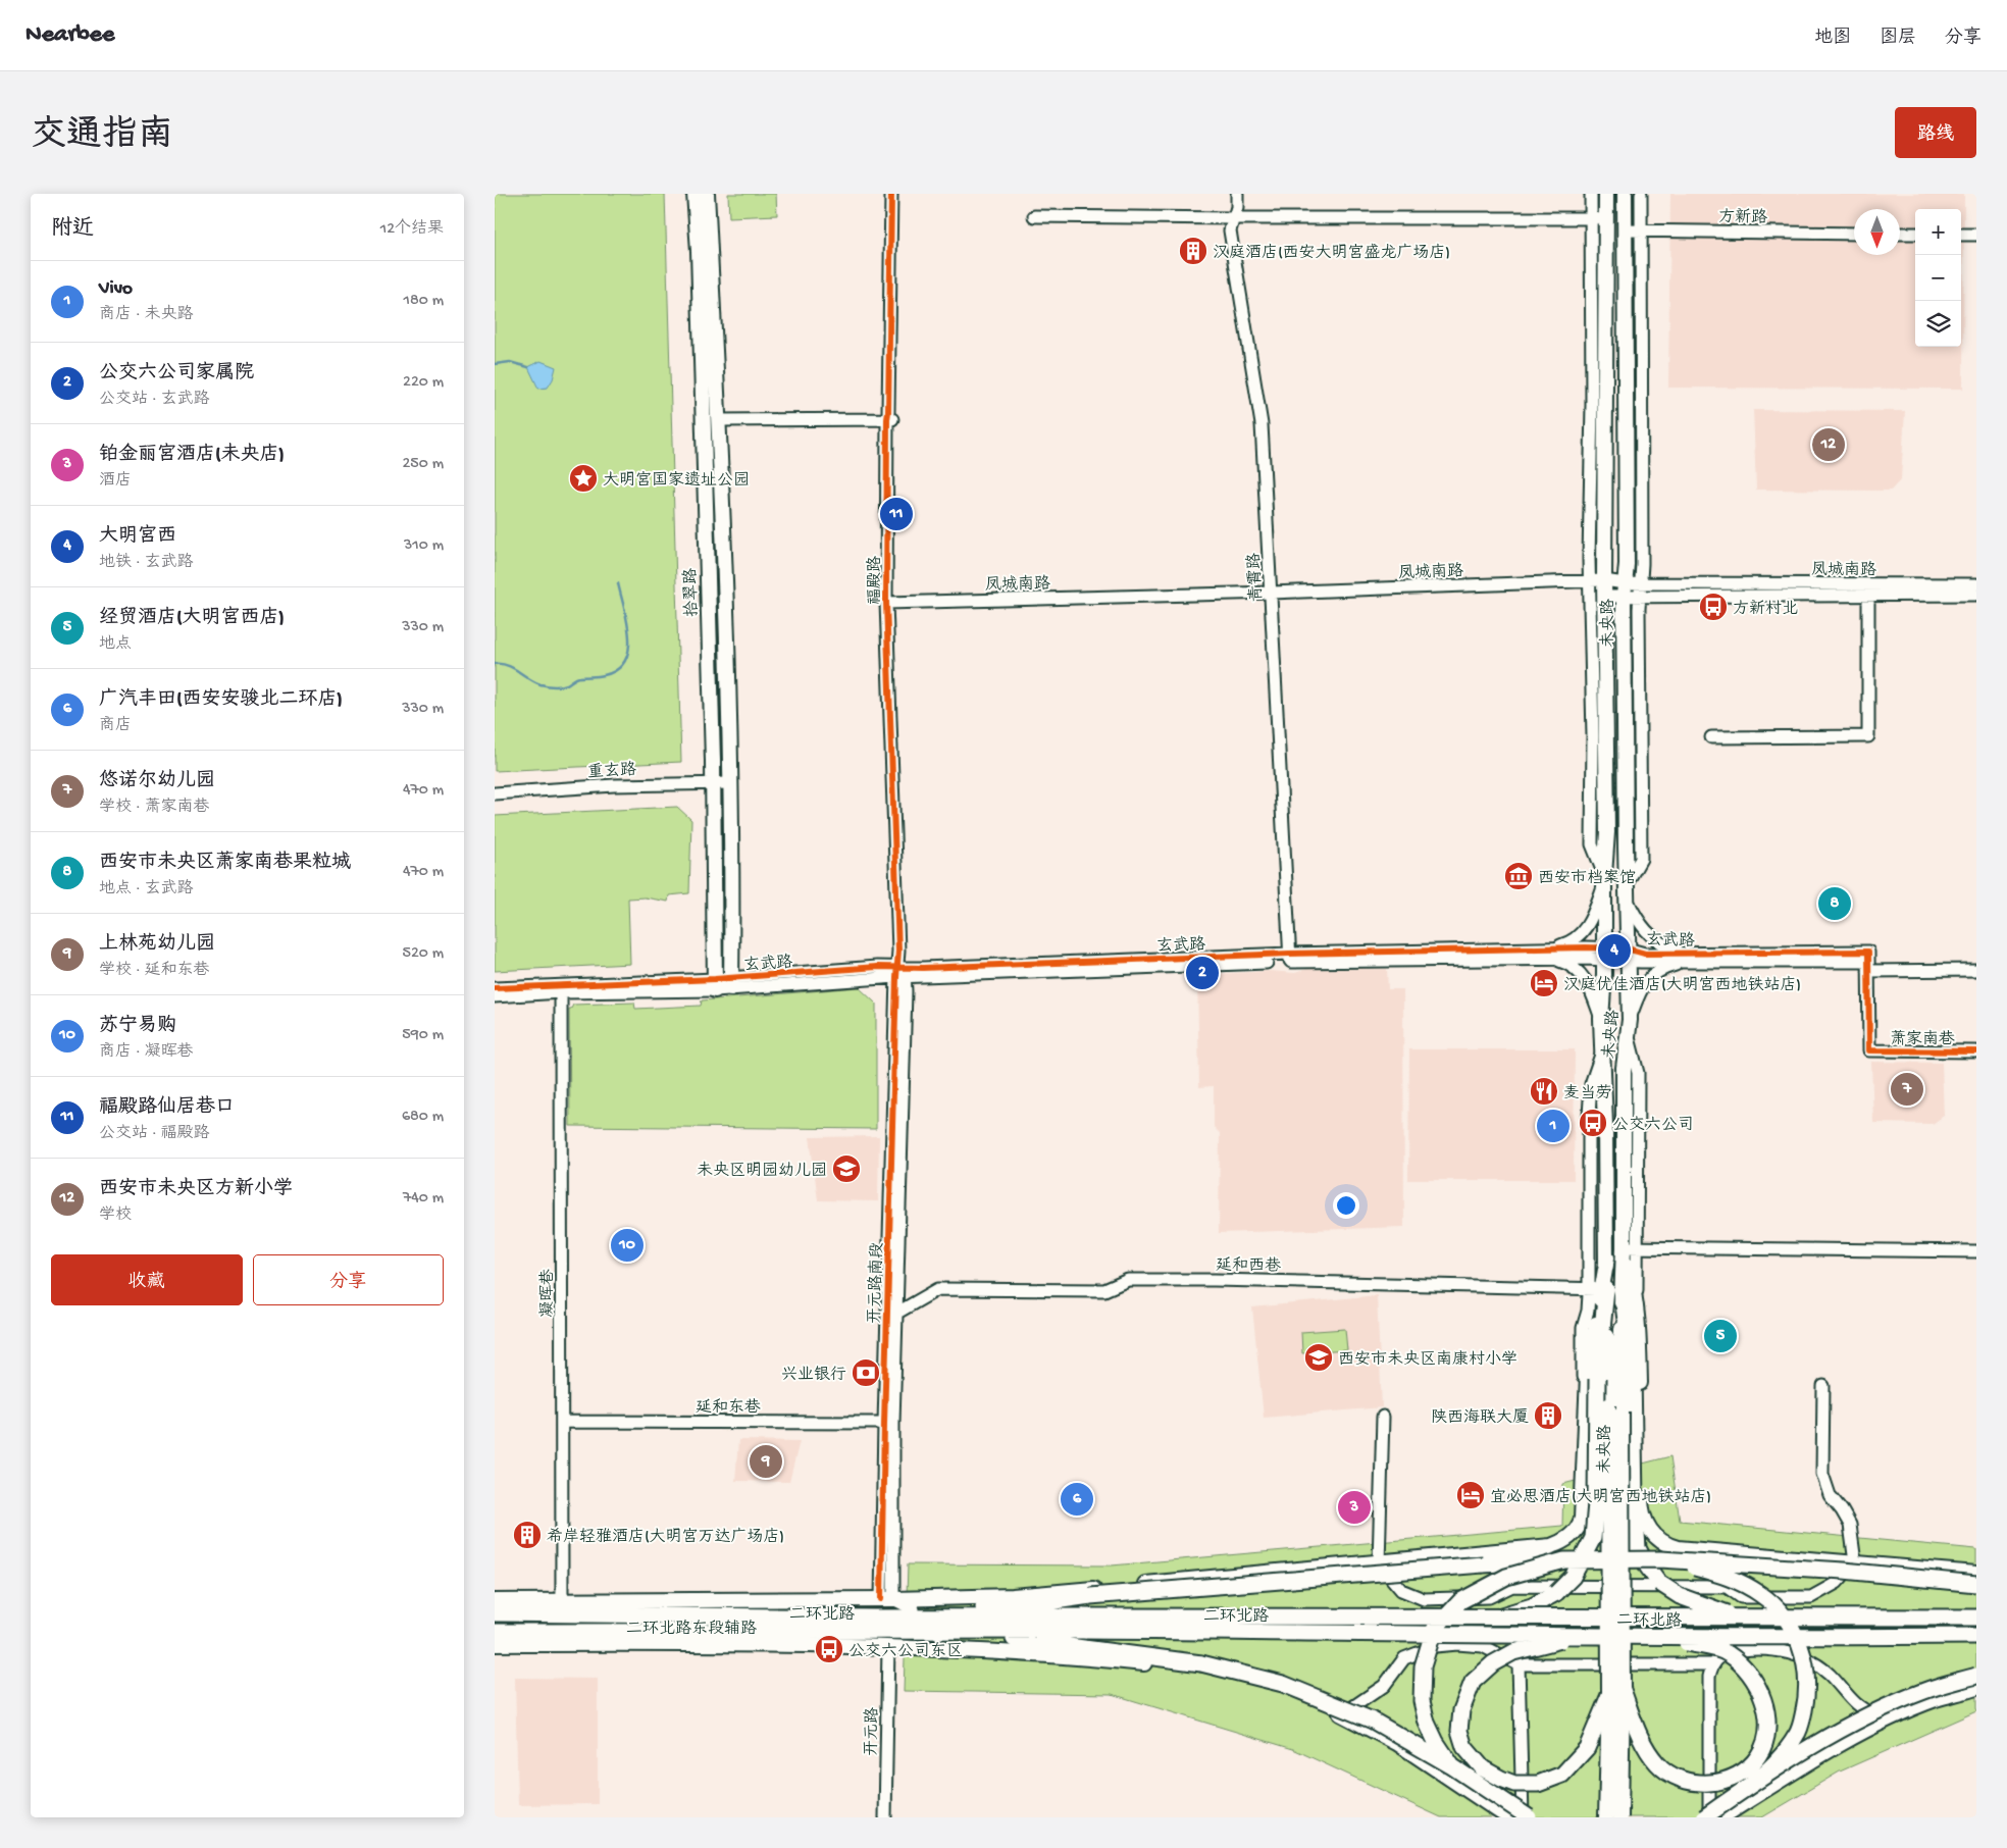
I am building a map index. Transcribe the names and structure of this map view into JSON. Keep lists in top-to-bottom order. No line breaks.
{"streets":{"highway":["二环北路"],"main road":["拾翠路","未央路","二环北路东段辅路"],"street":["方新路","凤城南路","青霄路","福殿路","重玄路","玄武路","萧家南巷","延和西巷","开元路南段","凝晖巷","延和东巷","开元路"]},"crossings":[["方新路","未央路"],["凤城南路","青霄路"],["凤城南路","福殿路"],["凤城南路","未央路"],["青霄路","玄武路"],["福殿路","玄武路"],["福殿路","开元路南段"],["拾翠路","重玄路"],["拾翠路","玄武路"],["未央路","玄武路"],["未央路","延和西巷"],["未央路","二环北路东段辅路"],["玄武路","萧家南巷"],["玄武路","开元路南段"],["玄武路","凝晖巷"],["延和西巷","开元路南段"],["延和西巷","二环北路东段辅路"],["开元路南段","延和东巷"],["开元路南段","二环北路东段辅路"],["凝晖巷","延和东巷"],["凝晖巷","二环北路东段辅路"],["二环北路东段辅路","开元路"]],"places":{"building":["汉庭酒店(西安大明宫盛龙广场店)","陕西海联大厦","希岸轻雅酒店(大明宫万达广场店)"],"place":["大明宫国家遗址公园"],"bus stop":["方新村北","公交六公司","公交六公司东区"],"museum":["西安市档案馆"],"hotel":["汉庭优佳酒店(大明宫西地铁站店)","宜必思酒店(大明宫西地铁站店)"],"restaurant":["麦当劳"],"school or university":["未央区明园幼儿园","西安市未央区南康村小学"],"bank":["兴业银行"]},"north":"bottom","page":{"header":"Nearbee","nav":["地图","图层","分享"],"title":"交通指南","buttons":["路线",["收藏","分享"]],"heading":["附近","12个结果"],"map_buttons":["+","−"],"list":[{"mark":"1","name":"Vivo","note":"商店 · 未央路","value":"180 m"},{"mark":"2","name":"公交六公司家属院","note":"公交站 · 玄武路","value":"220 m"},{"mark":"3","name":"铂金丽宫酒店(未央店)","note":"酒店","value":"250 m"},{"mark":"4","name":"大明宫西","note":"地铁 · 玄武路","value":"310 m"},{"mark":"5","name":"经贸酒店(大明宫西店)","note":"地点","value":"330 m"},{"mark":"6","name":"广汽丰田(西安安骏北二环店)","note":"商店","value":"330 m"},{"mark":"7","name":"悠诺尔幼儿园","note":"学校 · 萧家南巷","value":"470 m"},{"mark":"8","name":"西安市未央区萧家南巷果粒城","note":"地点 · 玄武路","value":"470 m"},{"mark":"9","name":"上林苑幼儿园","note":"学校 · 延和东巷","value":"520 m"},{"mark":"10","name":"苏宁易购","note":"商店 · 凝晖巷","value":"590 m"},{"mark":"11","name":"福殿路仙居巷口","note":"公交站 · 福殿路","value":"680 m"},{"mark":"12","name":"西安市未央区方新小学","note":"学校","value":"740 m"}],"pins":["12","11","8","4","2","7","1","10","5","9","6","3"]}}
